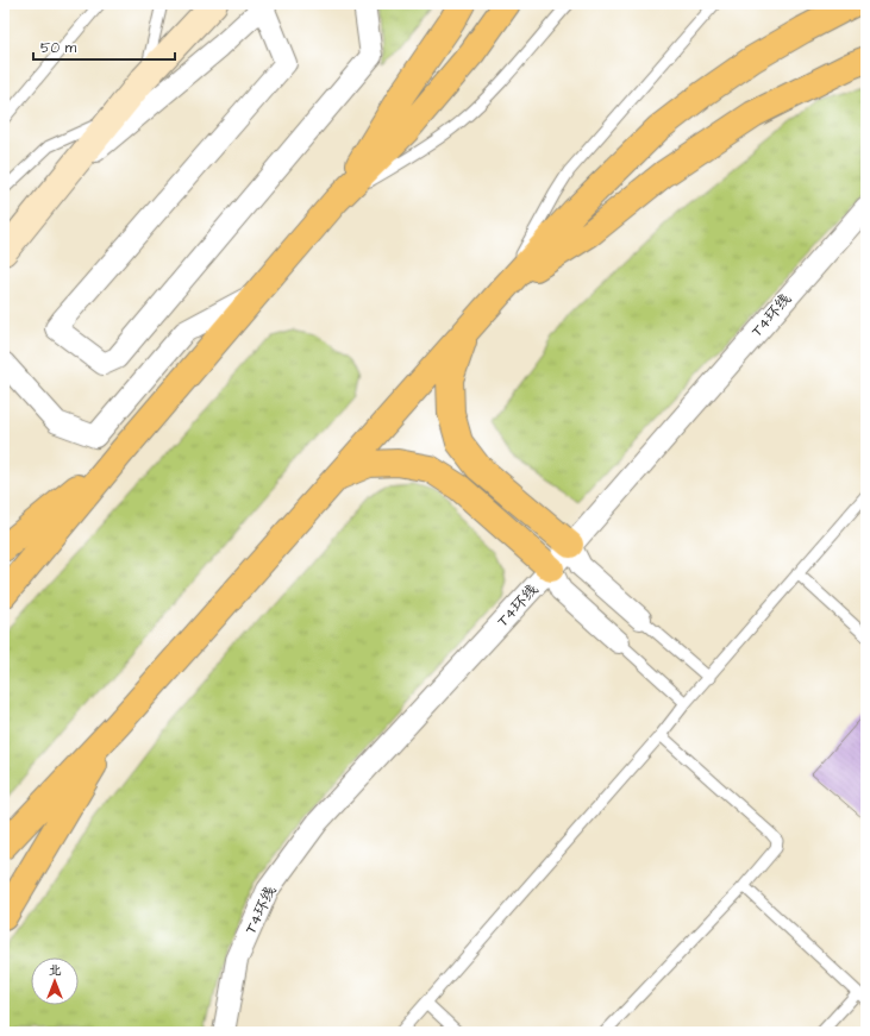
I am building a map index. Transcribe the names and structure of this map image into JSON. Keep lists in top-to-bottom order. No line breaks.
{"streets":{"street":["T4环线"]},"scale_bar":"50 m","north":"top"}
